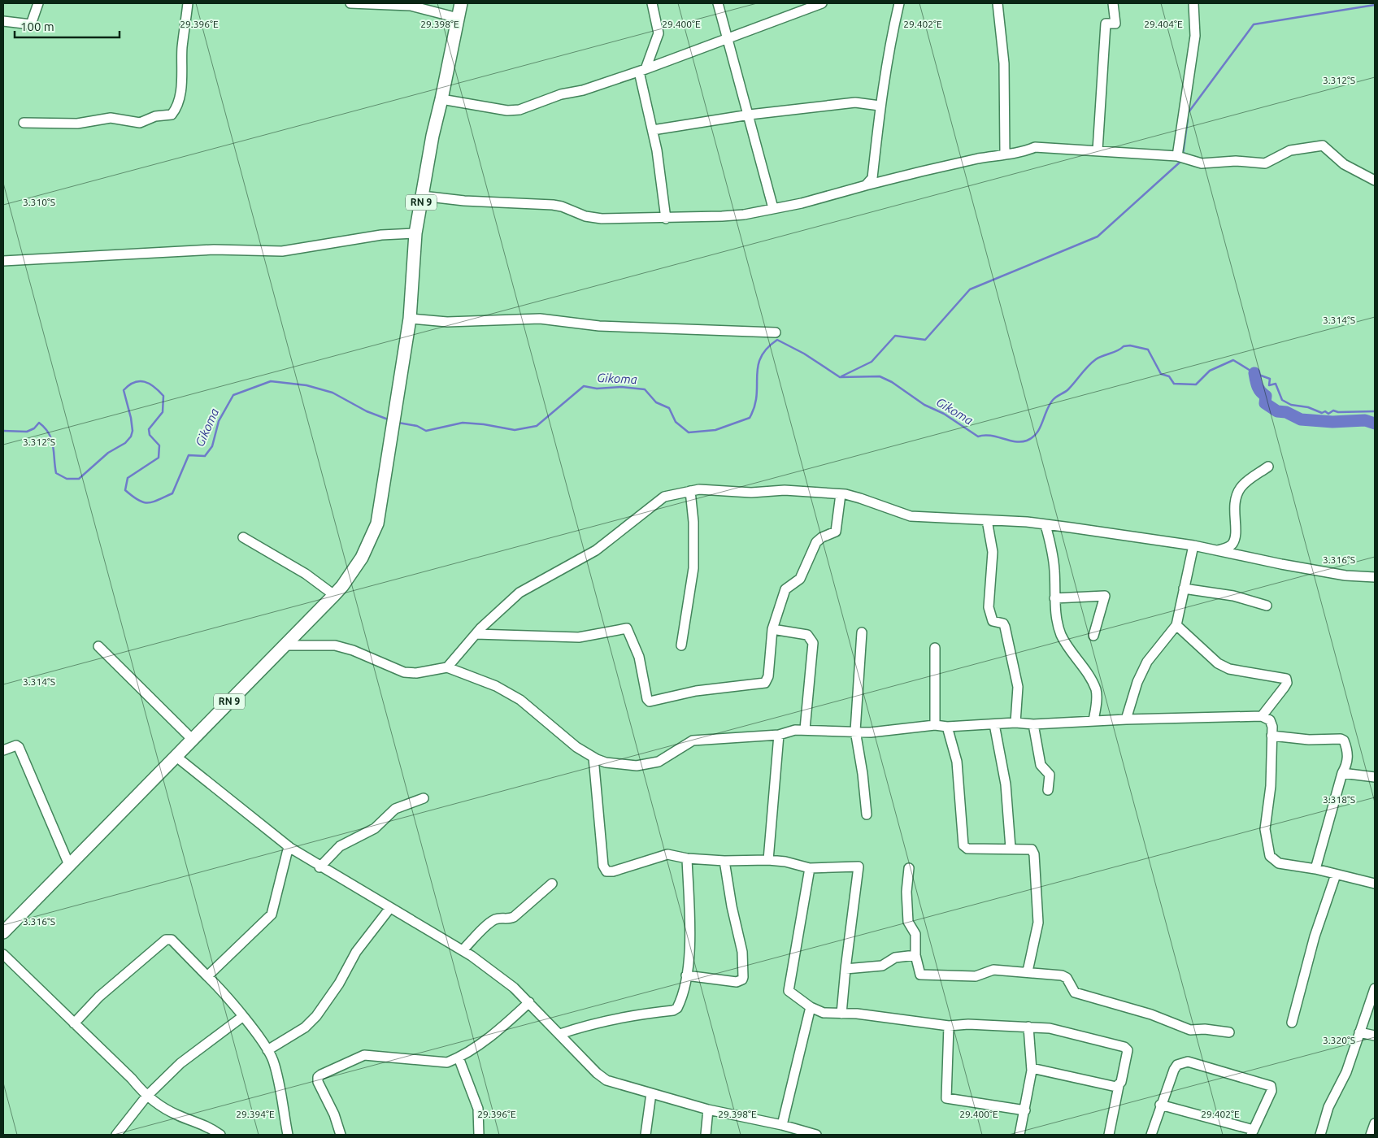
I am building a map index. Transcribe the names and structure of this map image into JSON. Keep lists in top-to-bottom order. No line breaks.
{"streets":{"main road":["RN 9"]},"water":["Gikoma"],"scale_bar":"100 m","coordinates":["29.396°E","29.398°E","29.400°E","29.402°E","29.404°E","3.312°S","3.310°S","3.314°S","3.316°S","3.318°S","3.320°S","29.394°E"]}
